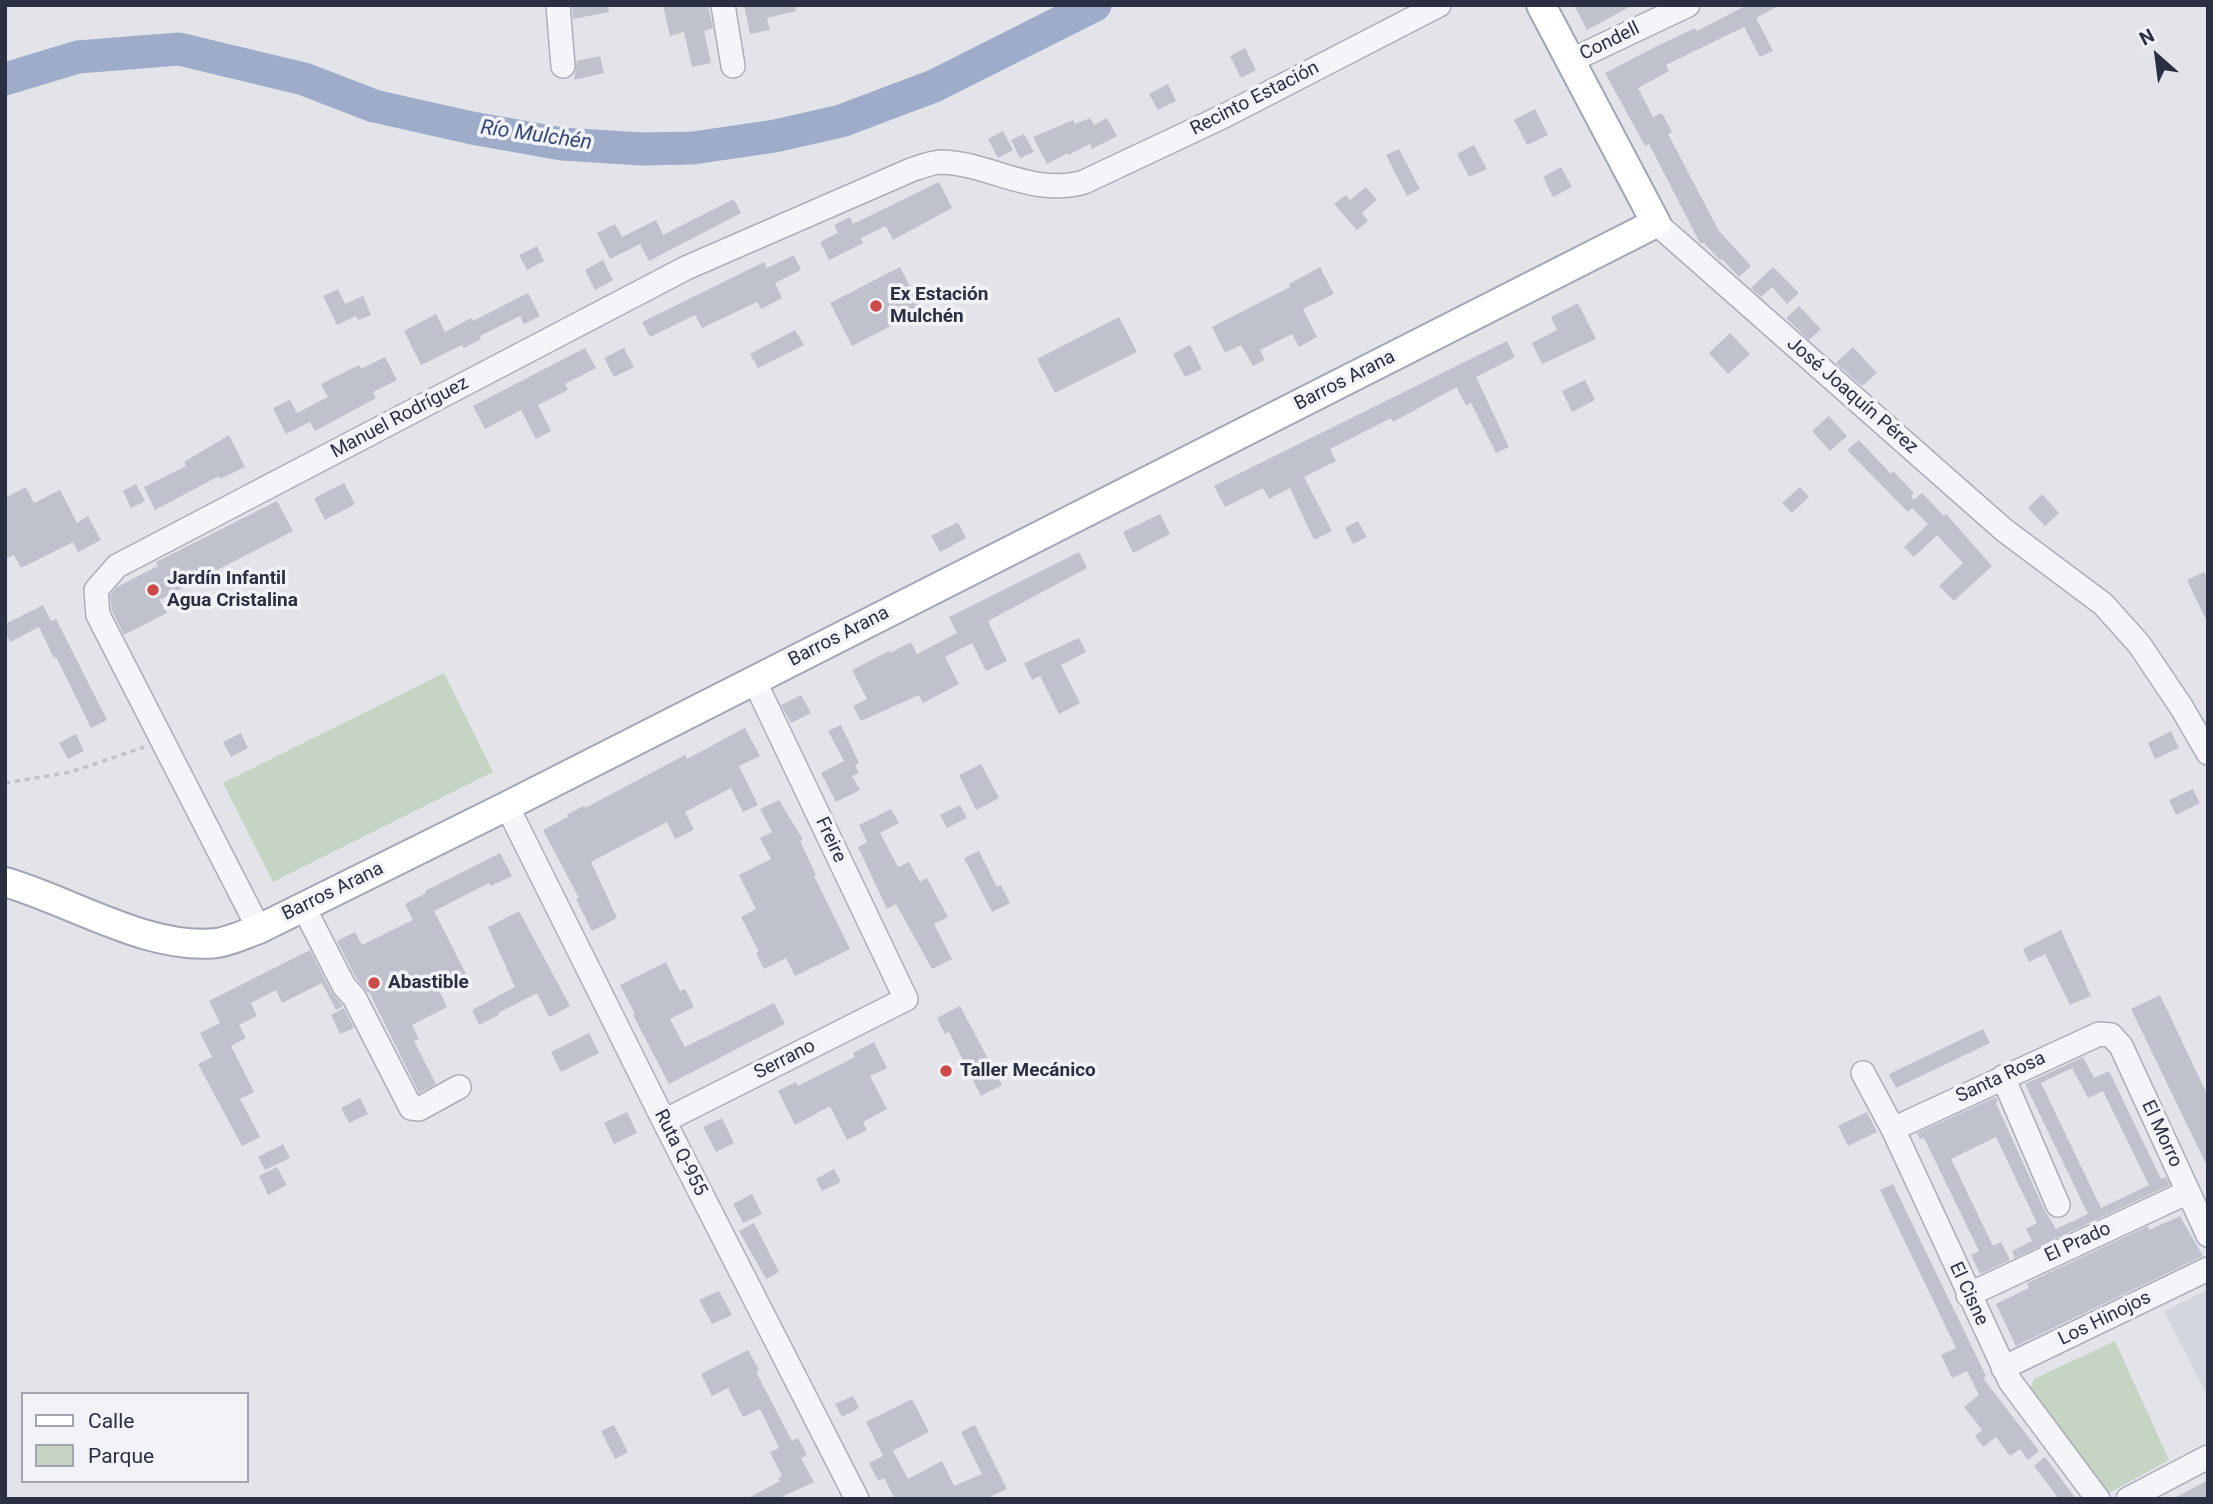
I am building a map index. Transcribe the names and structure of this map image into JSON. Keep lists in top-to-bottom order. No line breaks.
{"streets":{"main road":["Barros Arana","José Joaquín Pérez"],"street":["Condell","Recinto Estación","Manuel Rodríguez","Freire","Serrano","Santa Rosa","El Morro","Ruta Q-955","El Prado","El Cisne","Los Hinojos"]},"crossings":[["Condell","José Joaquín Pérez"],["Recinto Estación","Manuel Rodríguez"],["Barros Arana","José Joaquín Pérez"],["Barros Arana","Manuel Rodríguez"],["Barros Arana","Freire"],["Barros Arana","Ruta Q-955"],["Freire","Serrano"],["Serrano","Ruta Q-955"],["Santa Rosa","El Morro"],["Santa Rosa","El Cisne"],["El Morro","El Prado"],["El Prado","El Cisne"],["El Cisne","Los Hinojos"]],"water":["Río Mulchén"],"places":["Ex Estación Mulchén","Jardín Infantil Agua Cristalina","Abastible","Taller Mecánico"],"legend":["Calle","Parque"],"north":"top left"}
